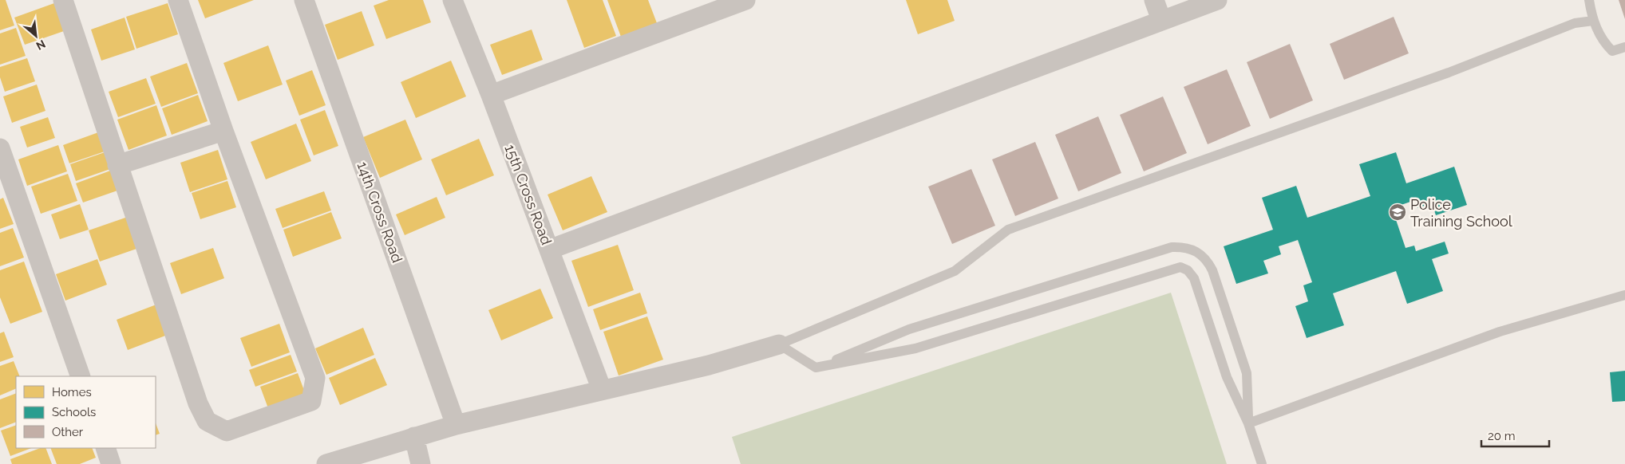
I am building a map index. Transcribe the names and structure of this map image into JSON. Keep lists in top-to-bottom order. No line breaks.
{"streets":{"street":["15th Cross Road","14th Cross Road"]},"places":{"school or university":["Police Training School"]},"legend":["Homes","Schools","Other"],"scale_bar":"20 m","north":"bottom right"}
